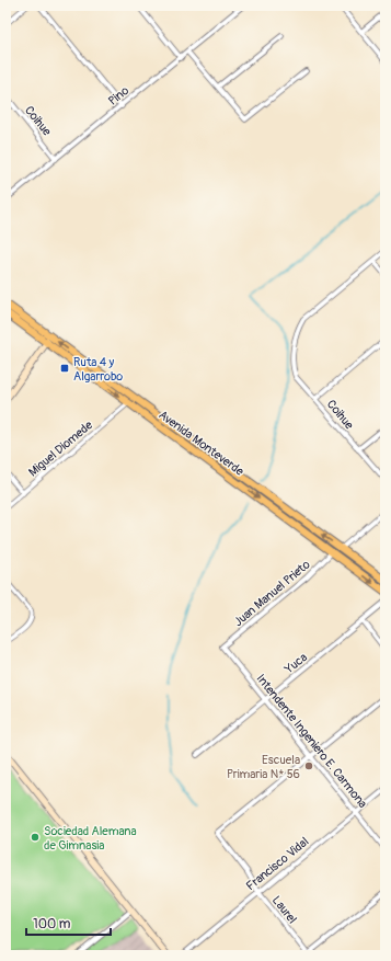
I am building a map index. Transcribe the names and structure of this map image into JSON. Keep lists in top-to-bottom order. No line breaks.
{"streets":{"main road":["Avenida Monteverde"],"street":["Pino","Coihue","Miguel Diomede","Juan Manuel Prieto","Yuca","Intendente Ingeniero E. Carmona","Francisco Vidal","Laurel"]},"crossings":[["Pino","Coihue"],["Avenida Monteverde","Miguel Diomede"],["Avenida Monteverde","Juan Manuel Prieto"],["Juan Manuel Prieto","Intendente Ingeniero E. Carmona"],["Yuca","Intendente Ingeniero E. Carmona"],["Intendente Ingeniero E. Carmona","Francisco Vidal"],["Intendente Ingeniero E. Carmona","Laurel"],["Francisco Vidal","Laurel"]],"places":{"transit":["Ruta 4 y Algarrobo"],"other":["Escuela Primaria N* 56","Sociedad Alemana de Gimnasia"]},"scale_bar":"100 m"}
